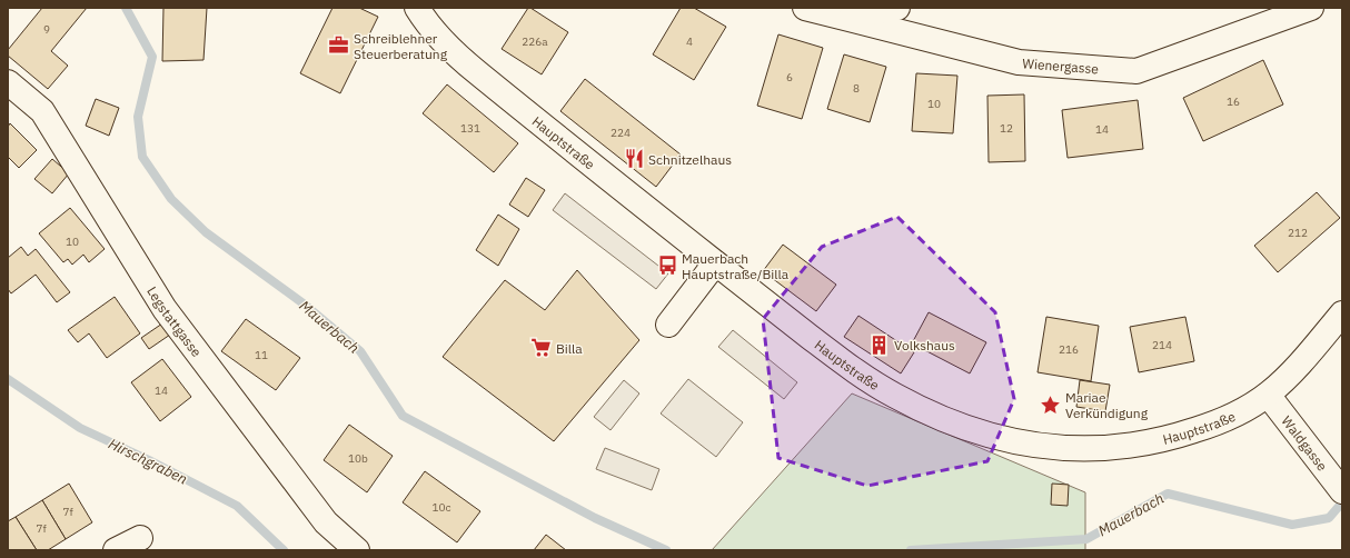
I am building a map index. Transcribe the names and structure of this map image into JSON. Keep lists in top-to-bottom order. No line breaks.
{"streets":{"street":["Wienergasse","Hauptstraße","Legstattgasse","Waldgasse"]},"crossings":[["Hauptstraße","Waldgasse"]],"water":["Mauerbach","Hirschgraben"],"places":{"office":["Schreiblehner Steuerberatung"],"restaurant":["Schnitzelhaus"],"bus stop":["Mauerbach Hauptstraße/Billa"],"building":["Volkshaus"],"supermarket":["Billa"],"place":["Mariae Verkündigung"]},"house_numbers":["9","226a","4","6","8","16","10","131","12","14","224","212","10","214","216","11","14","10b","10c","7f","7f"]}
